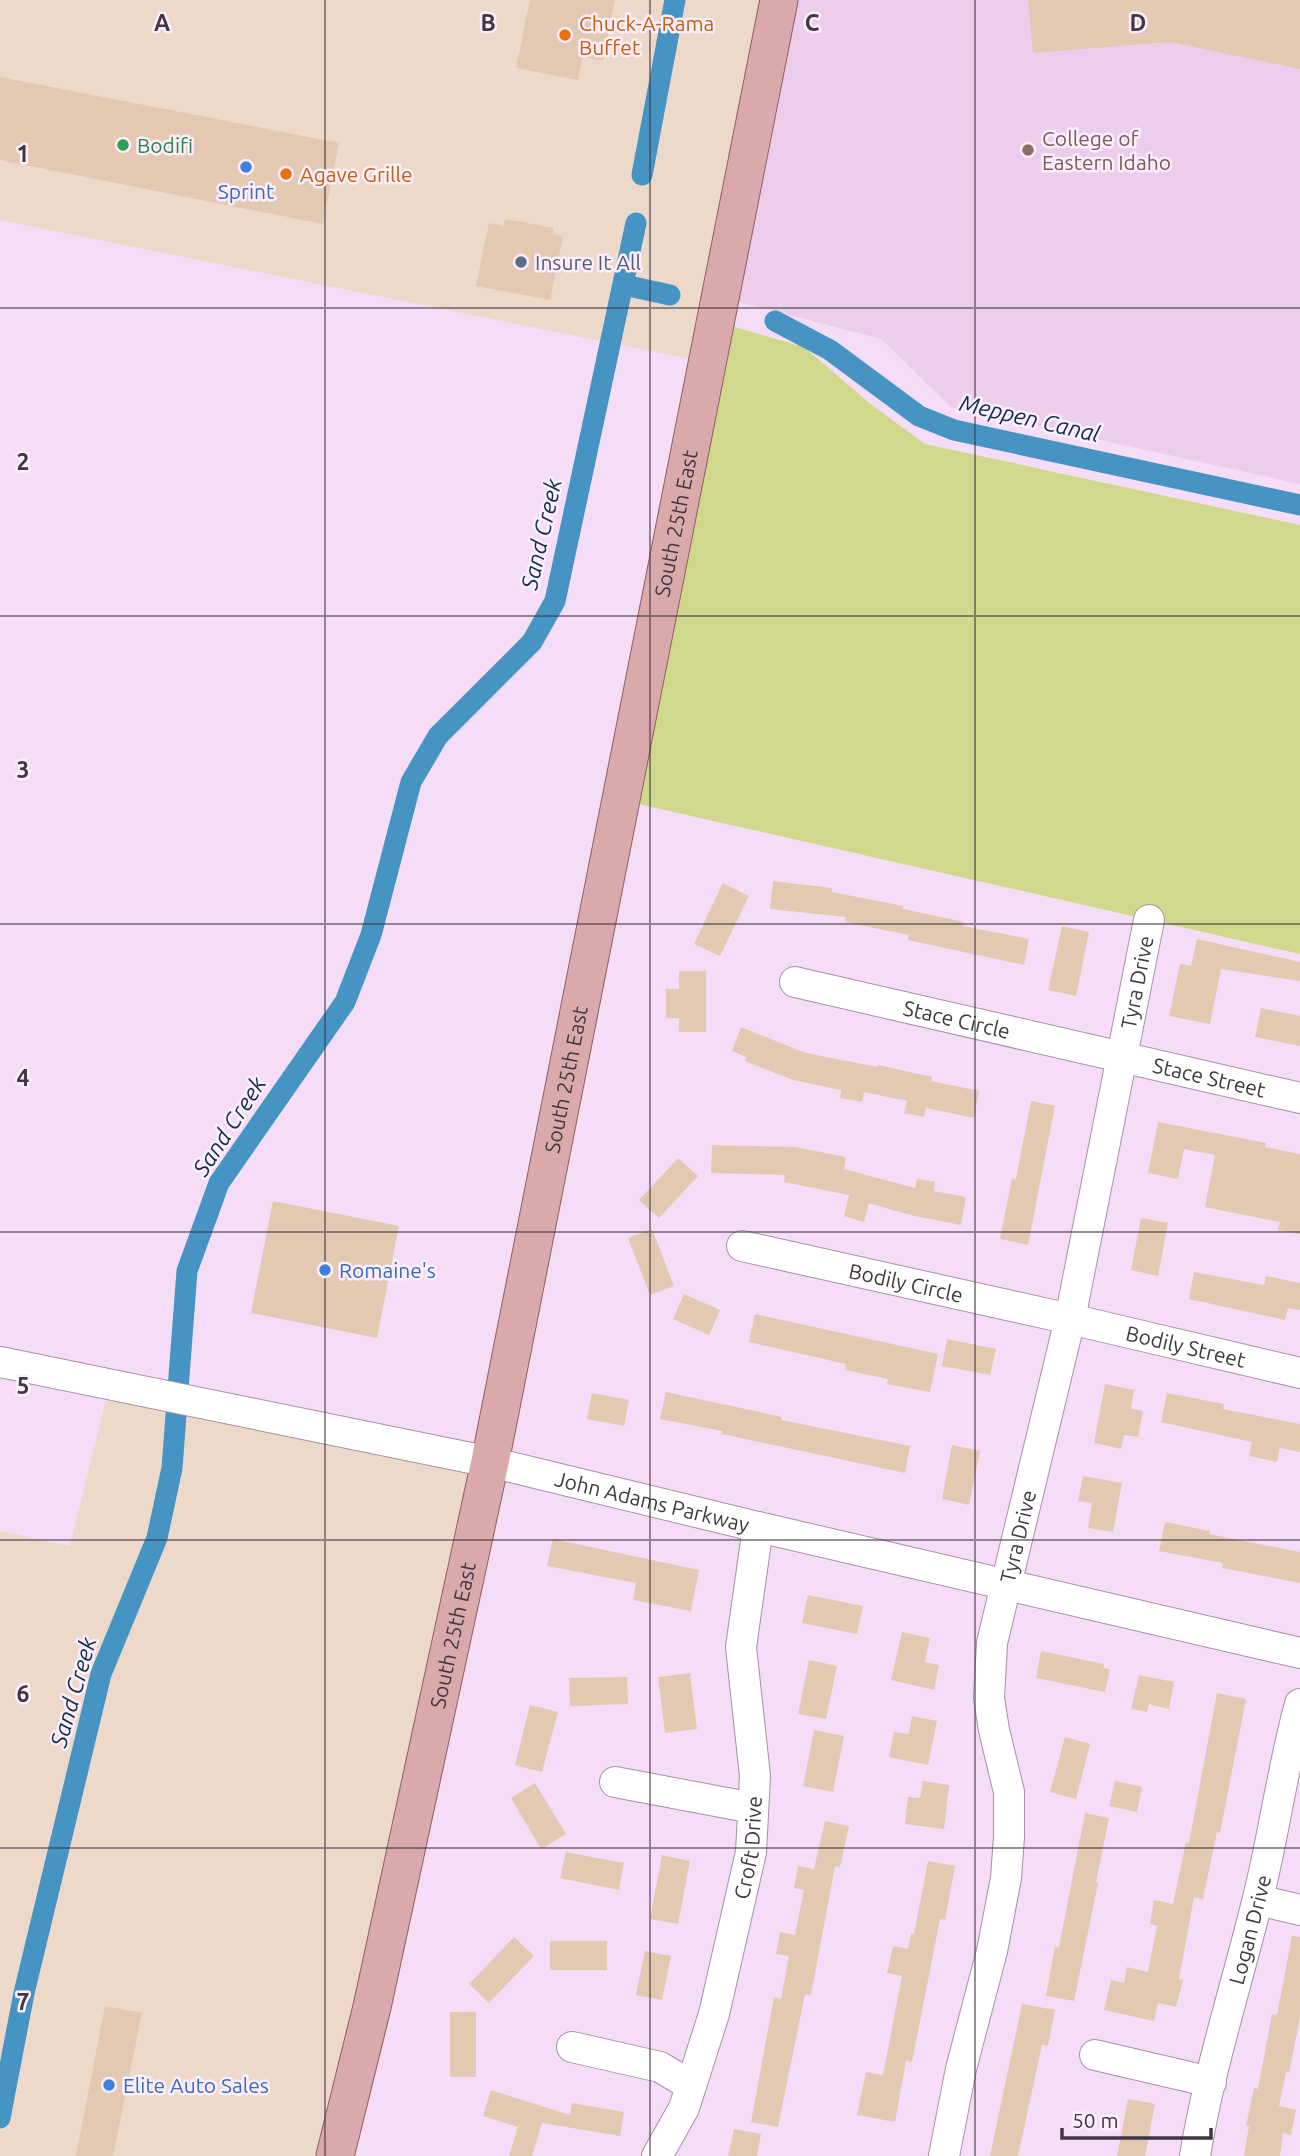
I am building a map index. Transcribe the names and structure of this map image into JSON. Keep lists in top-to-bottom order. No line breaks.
{"streets":{"main road":["South 25th East"],"street":["Tyra Drive","Stace Circle","Stace Street","Bodily Circle","Bodily Street","John Adams Parkway","Croft Drive","Logan Drive"]},"crossings":[["South 25th East","John Adams Parkway"],["Tyra Drive","Stace Circle"],["Tyra Drive","Stace Street"],["Tyra Drive","Bodily Circle"],["Tyra Drive","Bodily Street"],["Tyra Drive","John Adams Parkway"],["Stace Circle","Stace Street"],["Bodily Circle","Bodily Street"],["John Adams Parkway","Croft Drive"]],"water":["Meppen Canal","Sand Creek"],"places":["Chuck-A-Rama Buffet","Bodifi","College of Eastern Idaho","Sprint","Agave Grille","Insure It All","Romaine's","Elite Auto Sales"],"scale_bar":"50 m","grid":{"columns":["A","B","C","D"],"rows":["1","2","3","4","5","6","7"]}}
